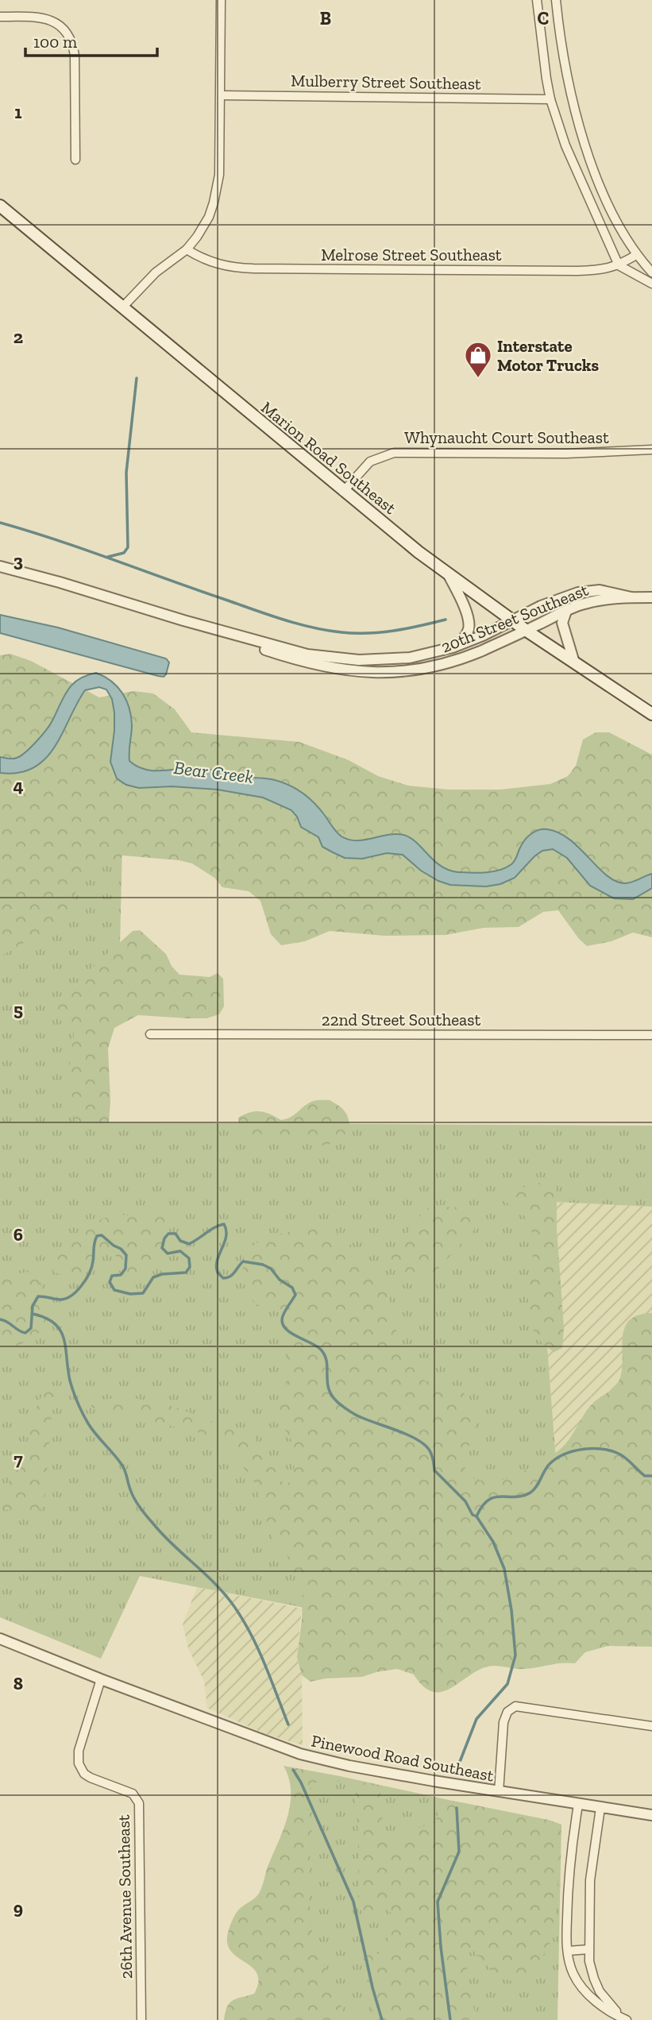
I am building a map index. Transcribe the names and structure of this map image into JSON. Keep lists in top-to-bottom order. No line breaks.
{"streets":{"main road":["Marion Road Southeast"],"street":["Mulberry Street Southeast","Melrose Street Southeast","Whynaucht Court Southeast","20th Street Southeast","22nd Street Southeast","Pinewood Road Southeast","26th Avenue Southeast"]},"crossings":[["Whynaucht Court Southeast","Marion Road Southeast"],["Marion Road Southeast","20th Street Southeast"],["Pinewood Road Southeast","26th Avenue Southeast"]],"water":["Bear Creek"],"places":{"shop":["Interstate Motor Trucks"]},"scale_bar":"100 m","grid":{"columns":["B","C"],"rows":["1","2","3","4","5","6","7","8","9"]}}
